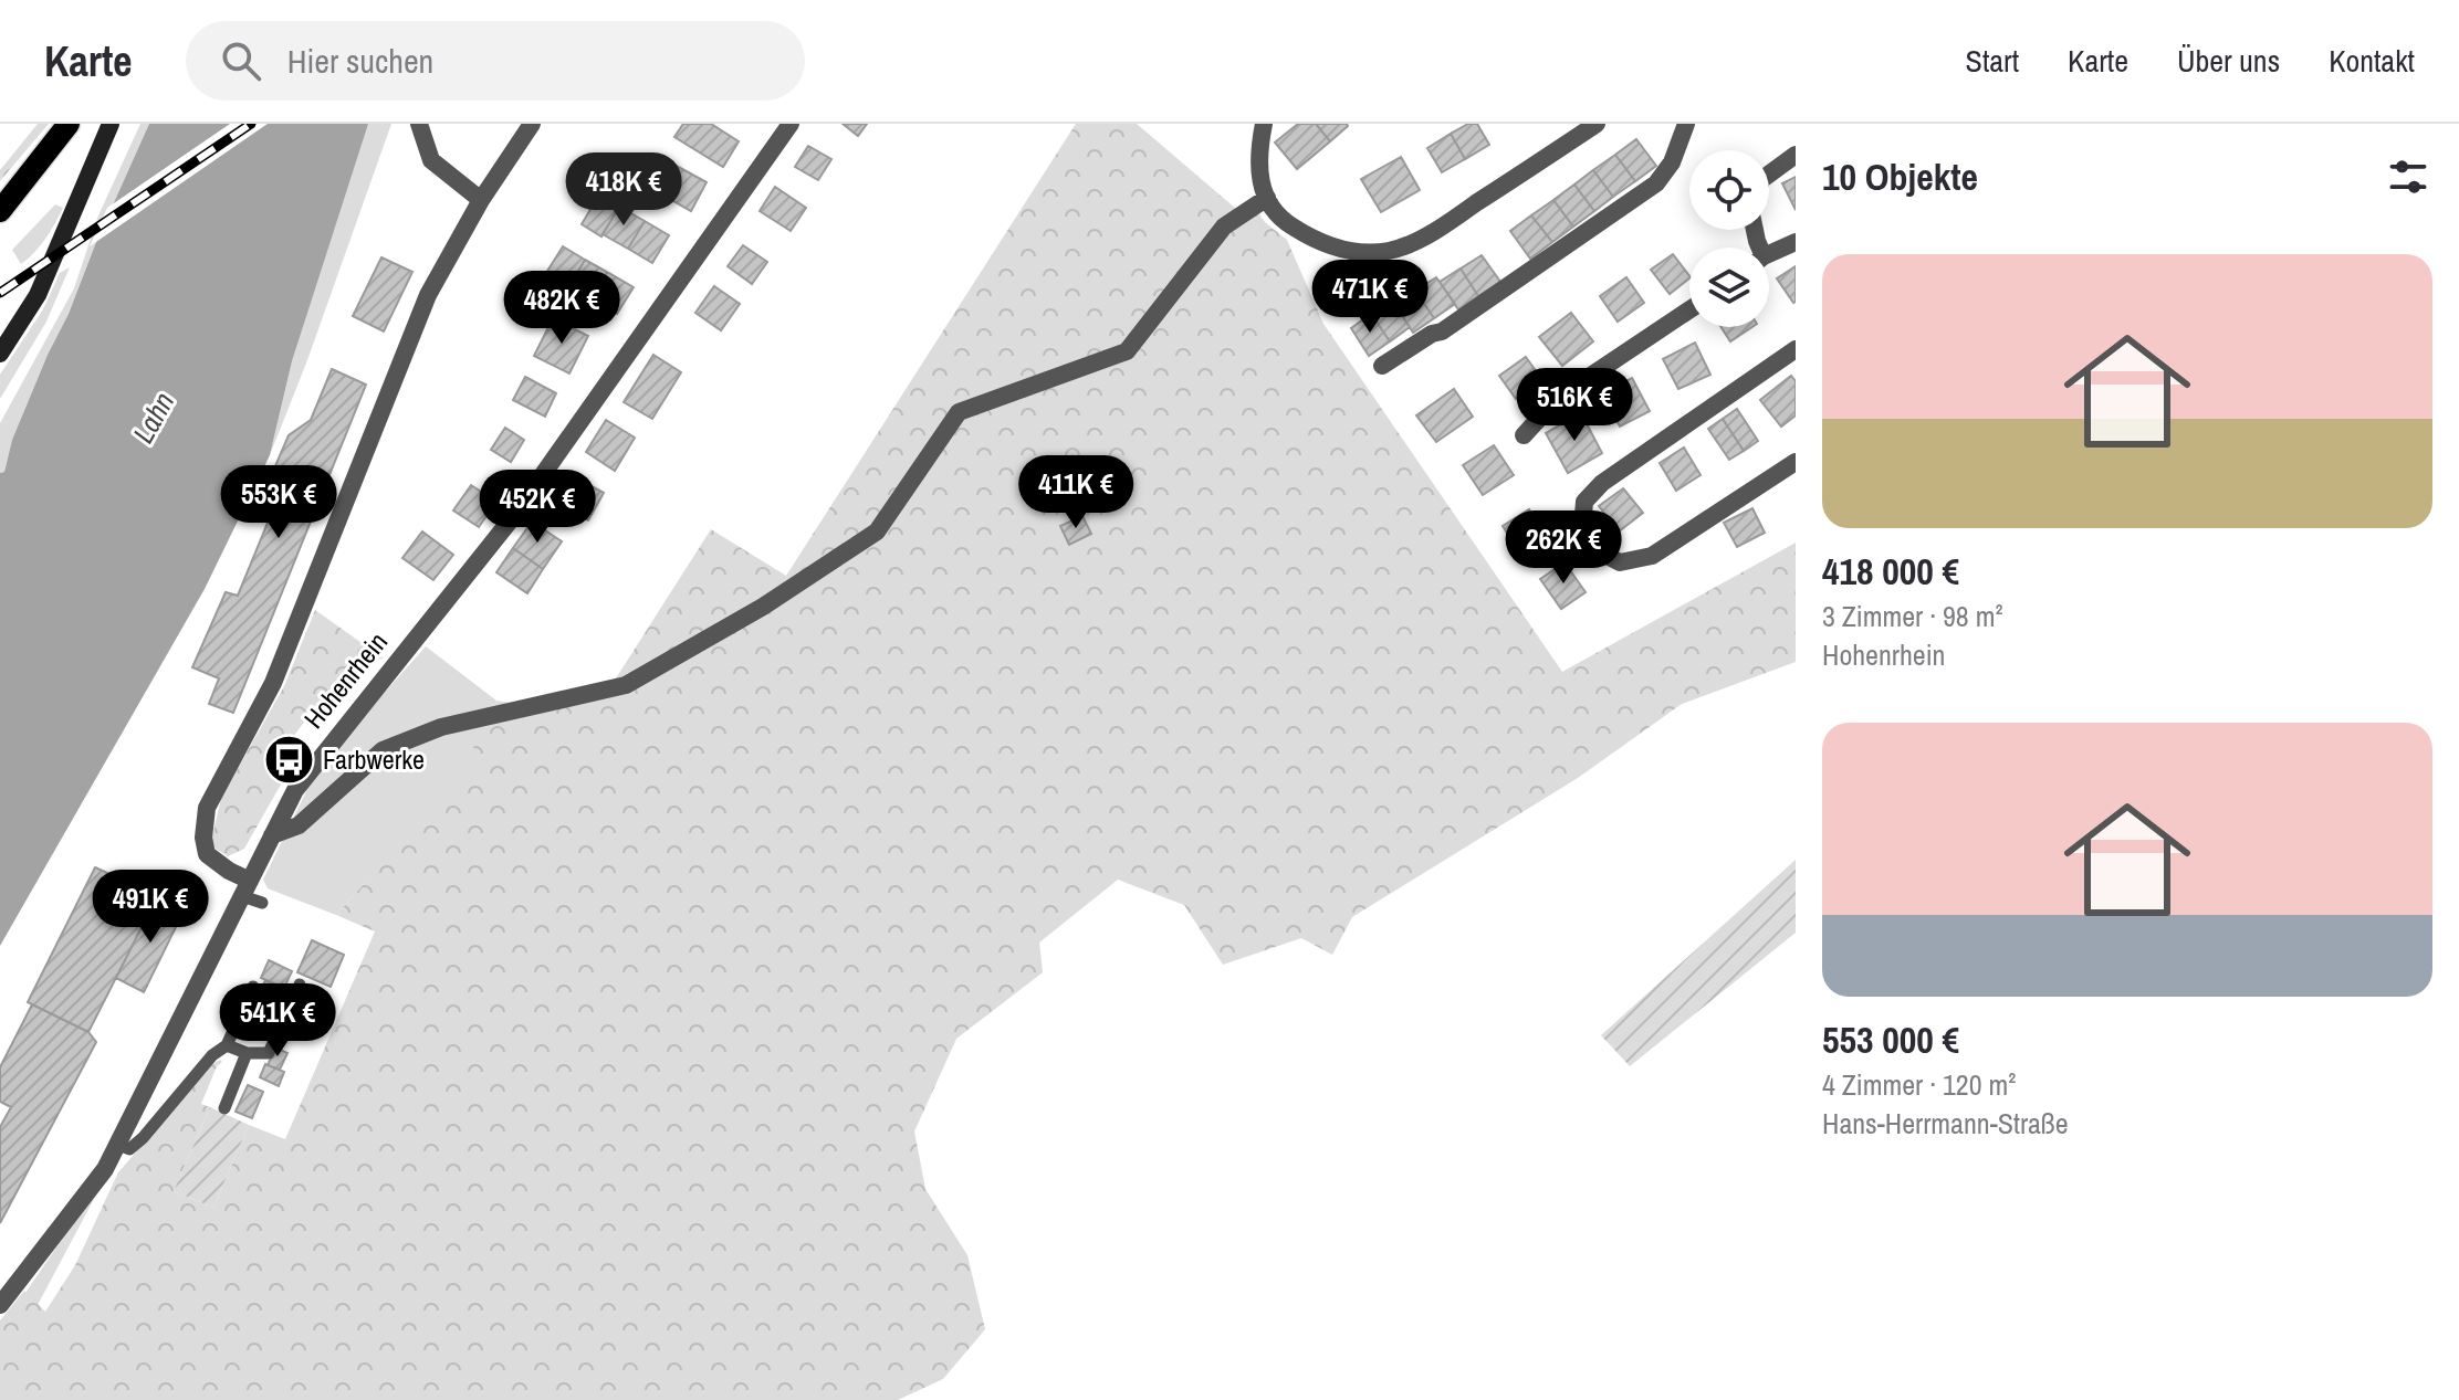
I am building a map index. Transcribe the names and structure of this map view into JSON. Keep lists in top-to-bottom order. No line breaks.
{"streets":{"street":["Hohenrhein"]},"water":["Lahn"],"places":{"bus stop":["Farbwerke"]},"page":{"header":"Karte","search":"Hier suchen","nav":["Start","Karte","Über uns","Kontakt"],"heading":"10 Objekte","price":["418K €","471K €","482K €","516K €","411K €","553K €","452K €","262K €","491K €","541K €"],"list":[{"name":"418 000 €","note":"3 Zimmer · 98 m² · Hohenrhein"},{"name":"553 000 €","note":"4 Zimmer · 120 m² · Hans-Herrmann-Straße"}]}}
